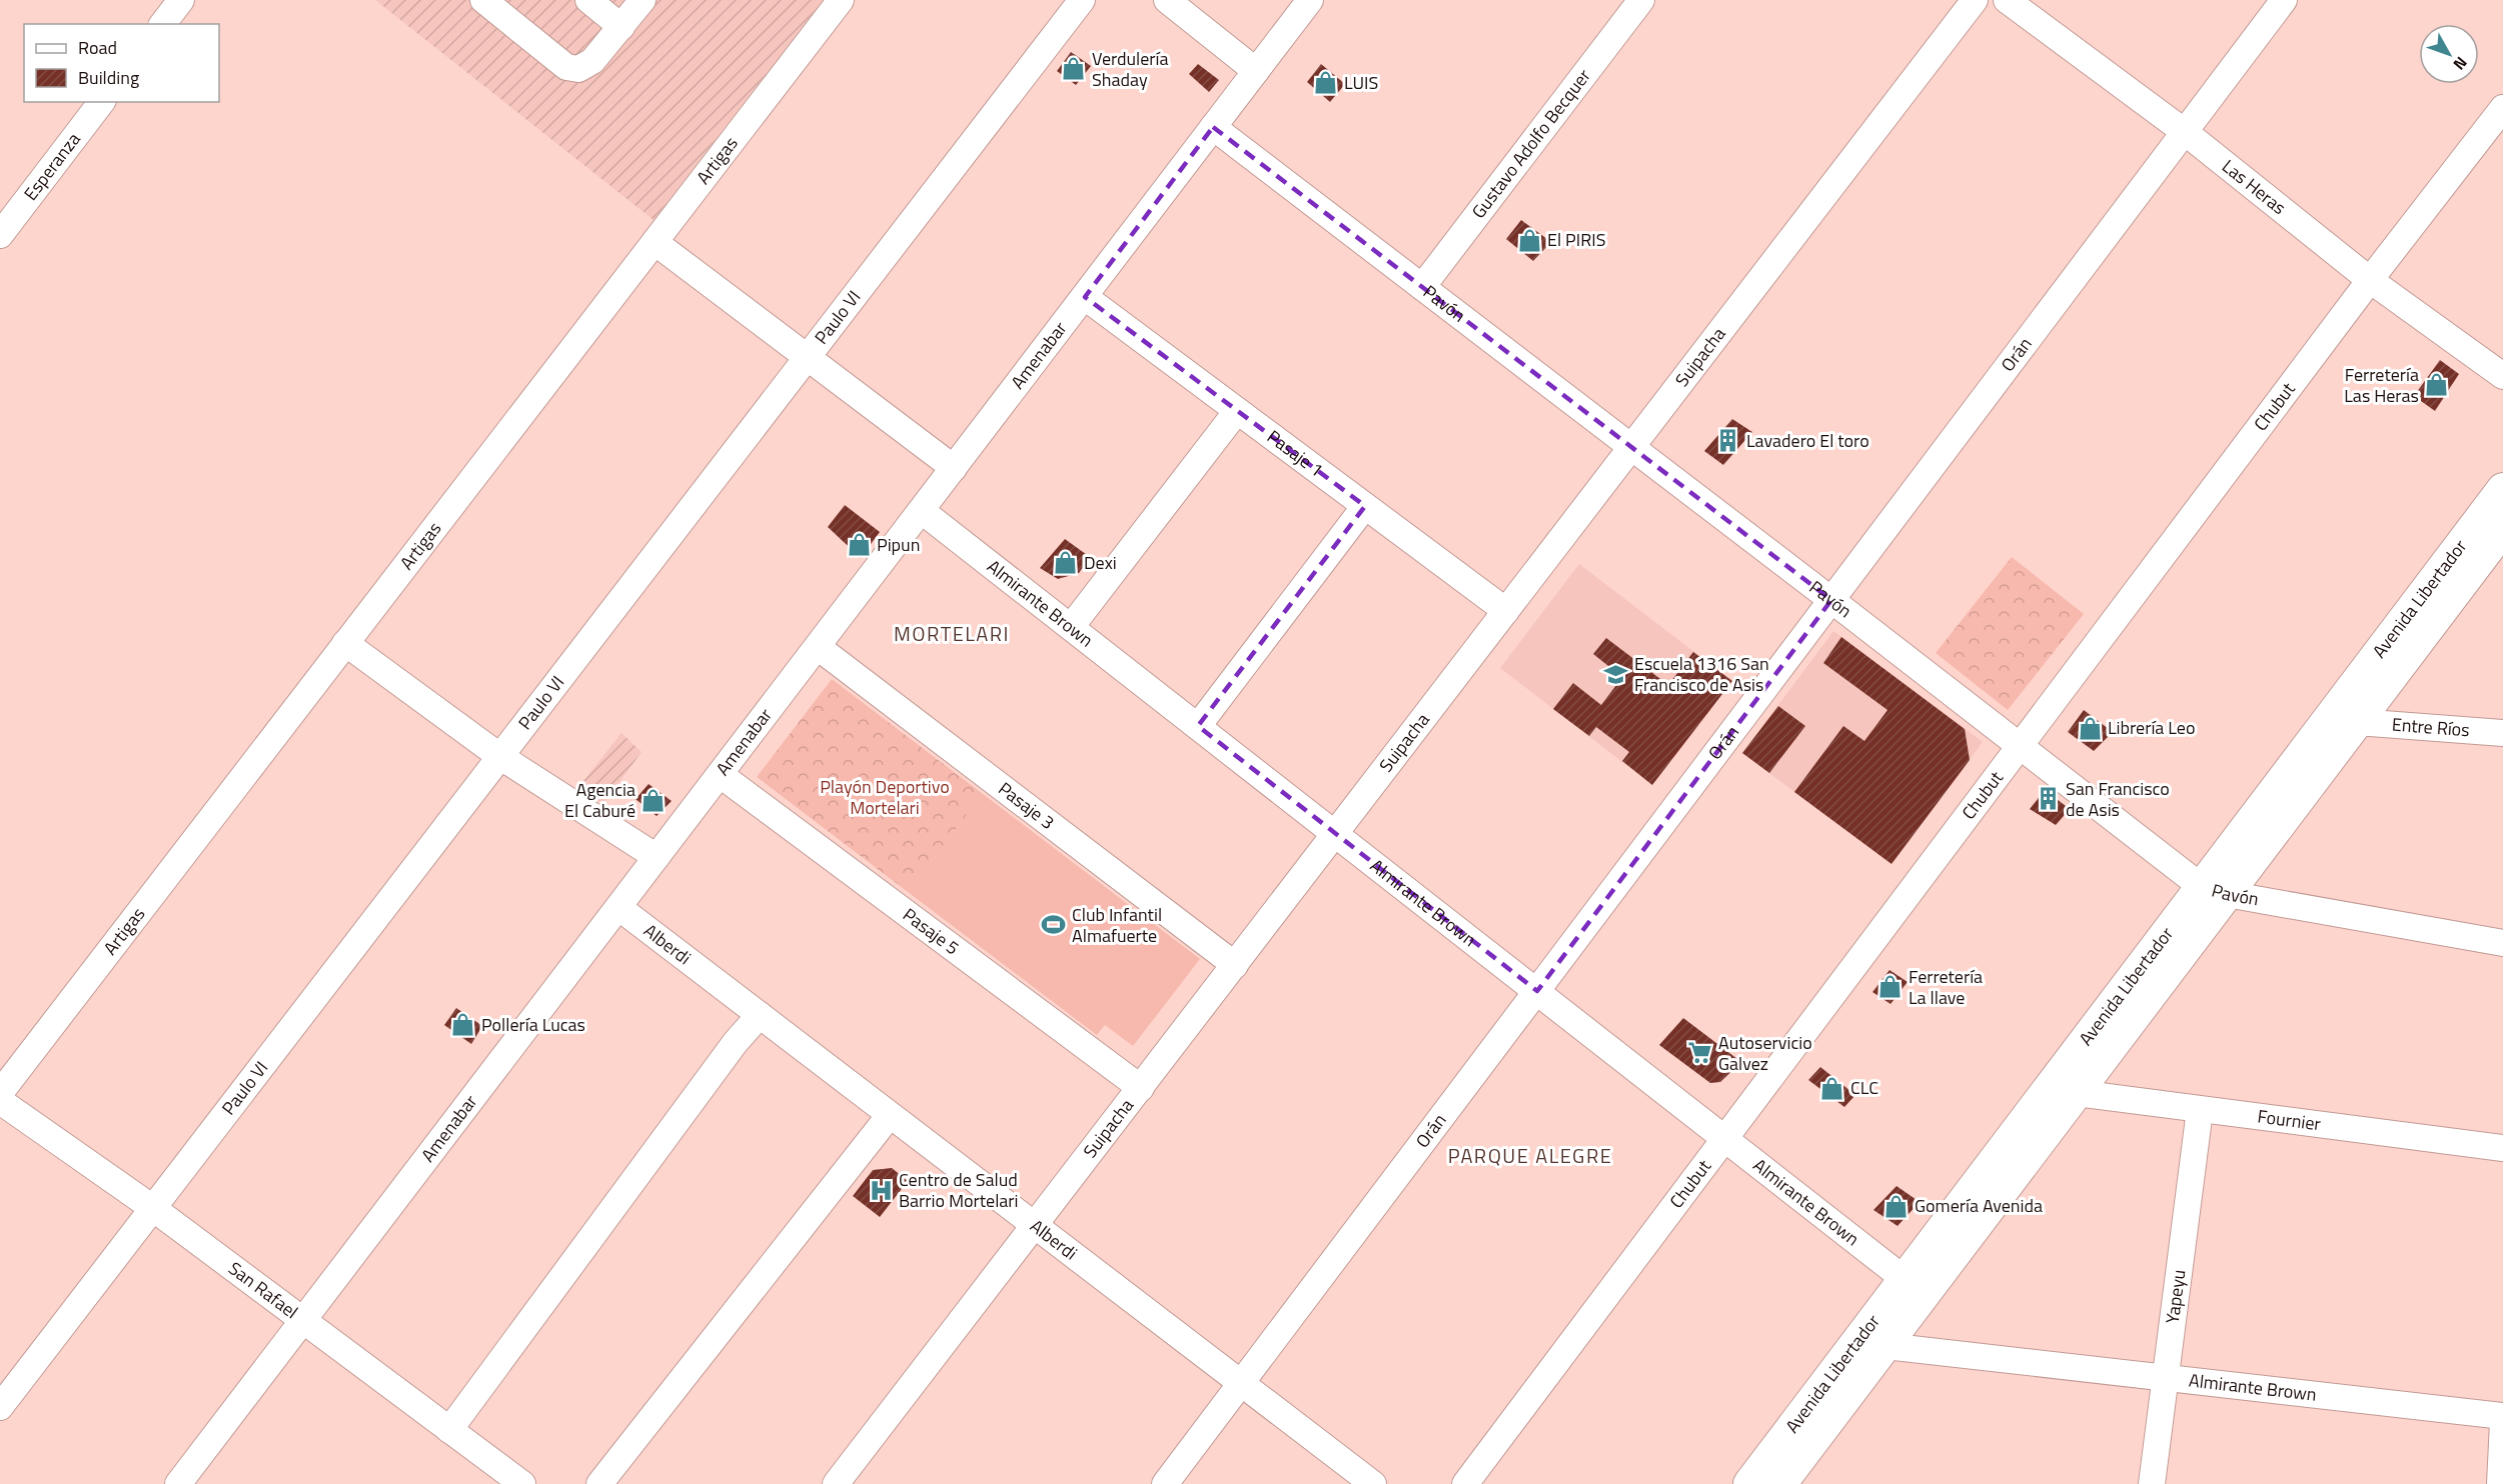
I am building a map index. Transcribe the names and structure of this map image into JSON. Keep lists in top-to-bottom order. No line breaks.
{"streets":{"main road":["Avenida Libertador"],"street":["Gustavo Adolfo Becquer","Artigas","Esperanza","Las Heras","Pavón","Paulo VI","Orán","Amenabar","Suipacha","Chubut","Pasaje 1","Almirante Brown","Entre Ríos","Pasaje 3","Pasaje 5","Alberdi","Fournier","San Rafael","Yapeyu"]},"crossings":[["Gustavo Adolfo Becquer","Pavón"],["Las Heras","Orán"],["Las Heras","Chubut"],["Pavón","Orán"],["Pavón","Amenabar"],["Pavón","Suipacha"],["Pavón","Chubut"],["Pavón","Avenida Libertador"],["Paulo VI","San Rafael"],["Orán","Almirante Brown"],["Orán","Alberdi"],["Amenabar","Pasaje 1"],["Amenabar","Almirante Brown"],["Amenabar","Pasaje 3"],["Amenabar","Pasaje 5"],["Amenabar","Alberdi"],["Amenabar","San Rafael"],["Suipacha","Pasaje 1"],["Suipacha","Almirante Brown"],["Suipacha","Pasaje 3"],["Suipacha","Pasaje 5"],["Suipacha","Alberdi"],["Chubut","Almirante Brown"],["Avenida Libertador","Almirante Brown"],["Avenida Libertador","Entre Ríos"],["Avenida Libertador","Fournier"],["Almirante Brown","Yapeyu"],["Fournier","Yapeyu"]],"districts":["MORTELARI","PARQUE ALEGRE"],"parks":["Playón Deportivo Mortelari"],"places":{"shop":["Verdulería Shaday","LUIS","El PIRIS","Ferretería Las Heras","Pipun","Dexi","Librería Leo","Agencia El Caburé","Ferretería La llave","Pollería Lucas","CLC","Gomería Avenida"],"building":["Lavadero El toro","San Francisco de Asis"],"school or university":["Escuela 1316 San Francisco de Asis"],"sports":["Club Infantil Almafuerte"],"supermarket":["Autoservicio Galvez"],"hospital":["Centro de Salud Barrio Mortelari"]},"legend":["Road","Building"],"north":"bottom right"}
